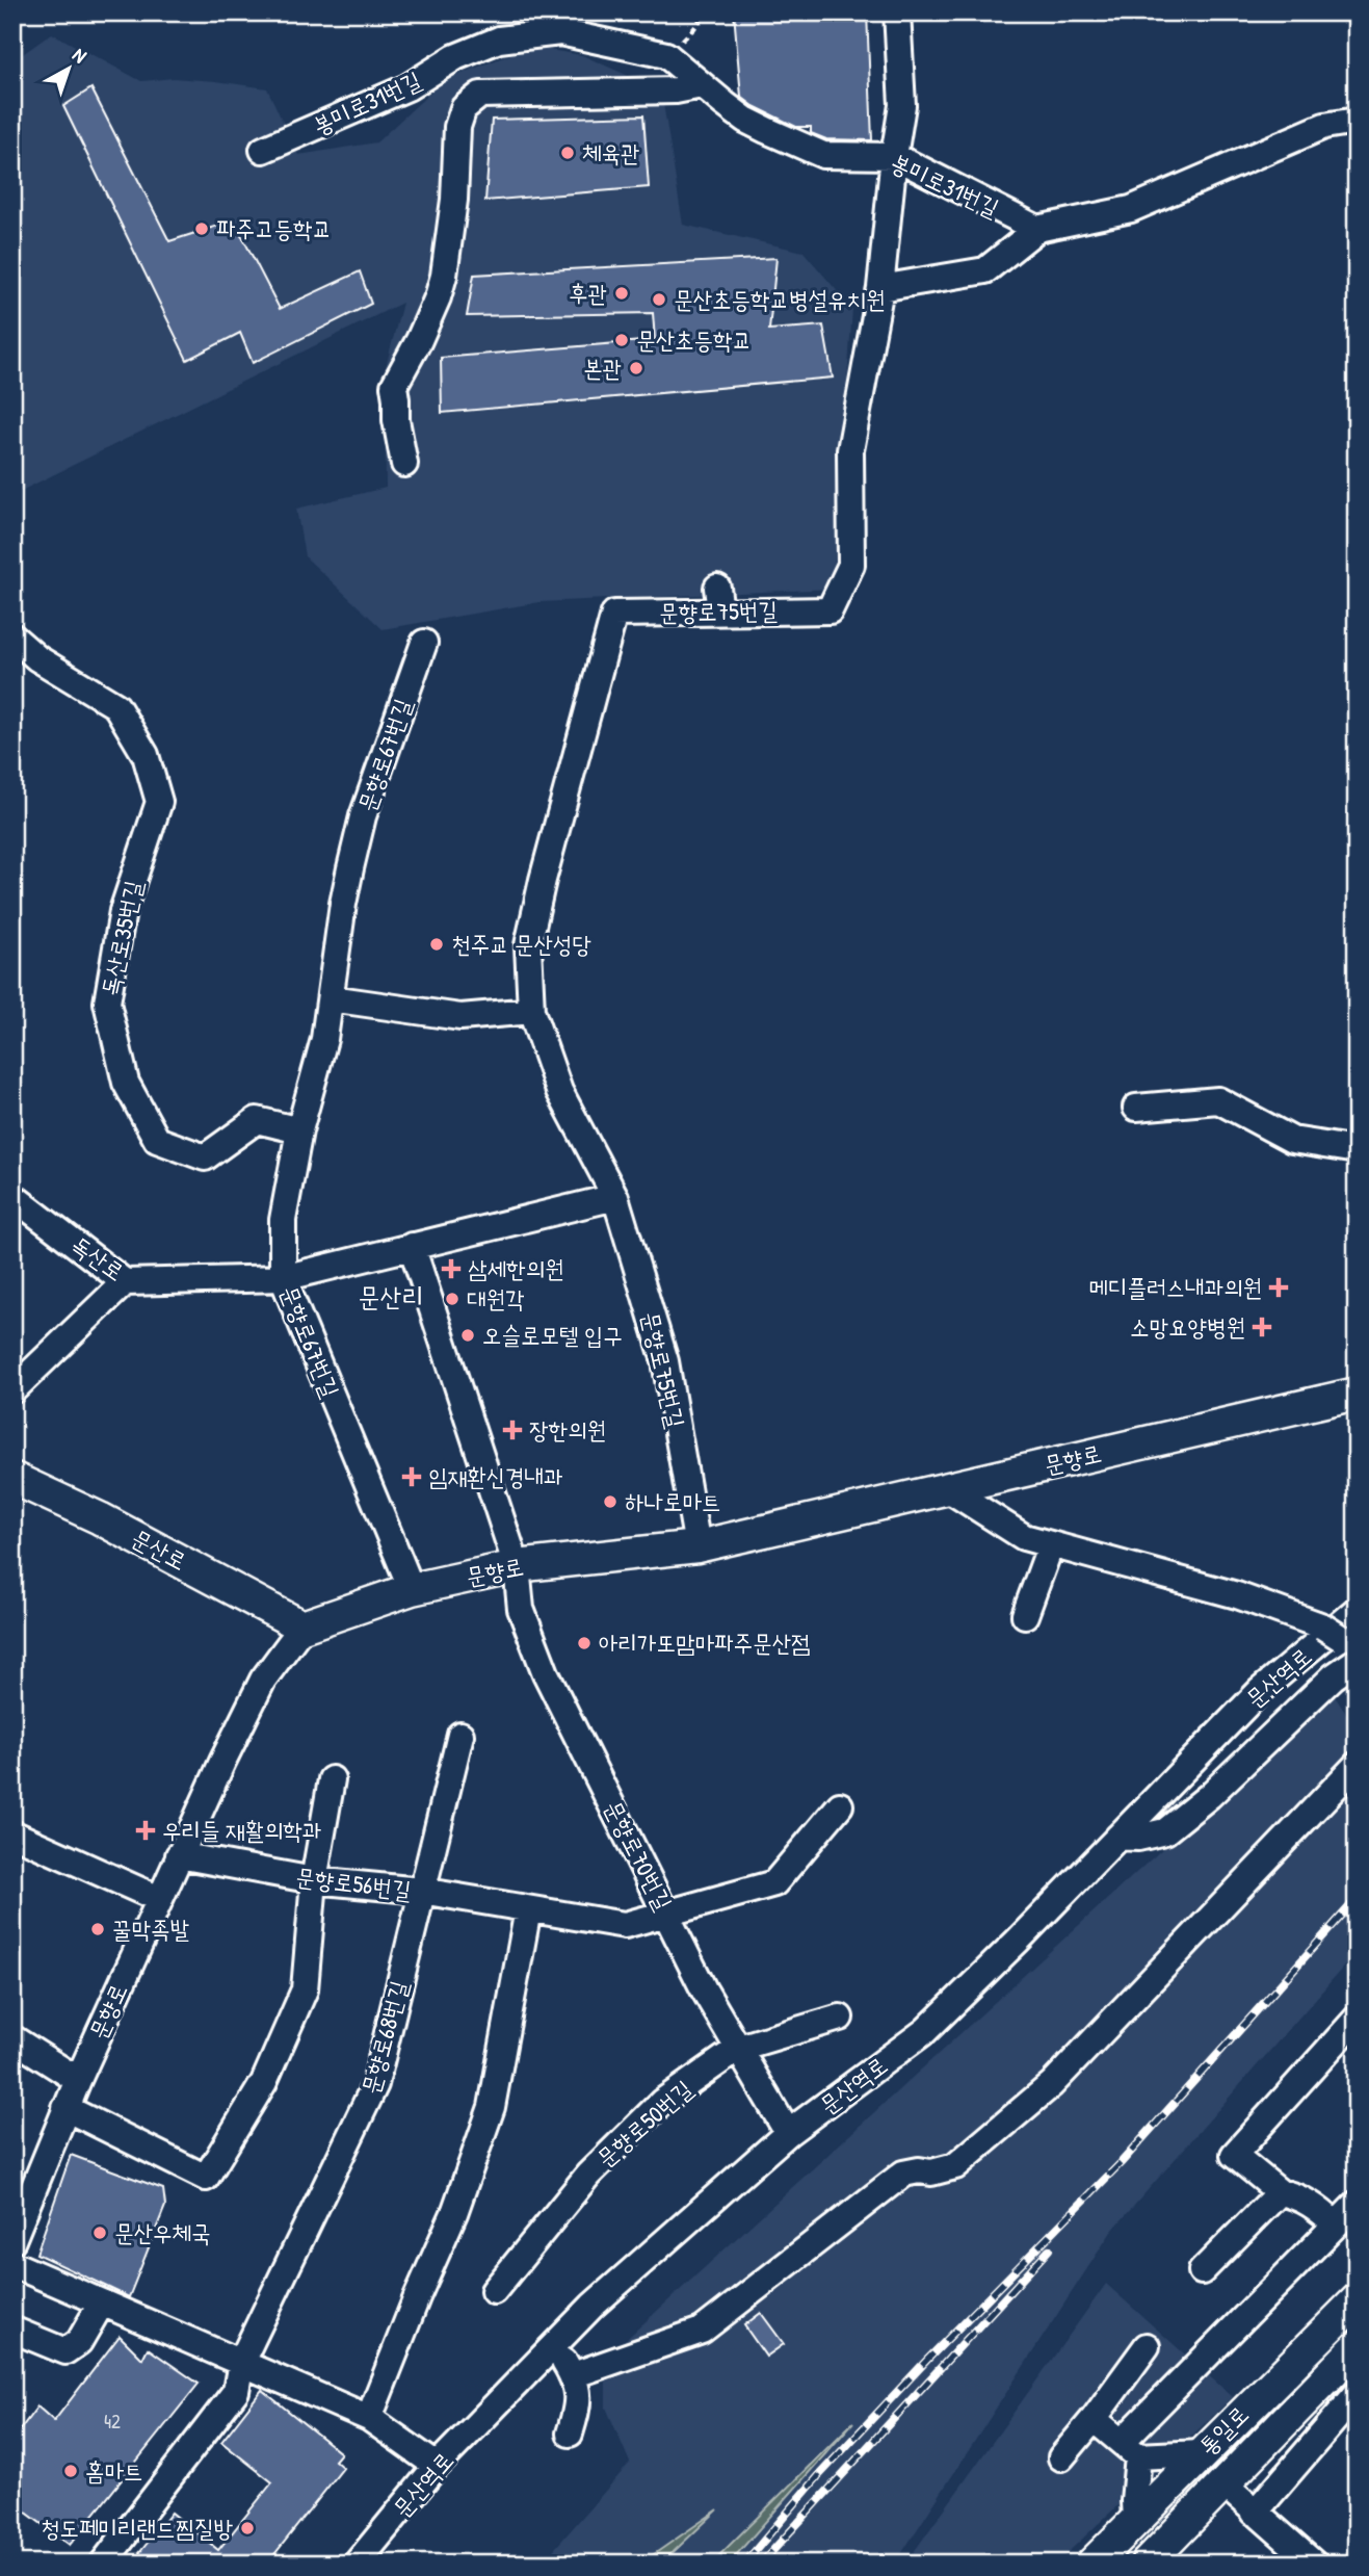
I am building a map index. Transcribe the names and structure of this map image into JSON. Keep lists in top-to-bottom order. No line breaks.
{"streets":{"main road":["문향로","문산로","통일로"],"street":["봉미로31번길","문향로75번길","문향로67번길","독산로35번길","독산로","문산역로","문향로70번길","문향로56번길","문향로68번길","문향로50번길"]},"crossings":[["봉미로31번길","문향로75번길"],["문향로75번길","문향로"],["문향로67번길","독산로35번길"],["문향로67번길","독산로"],["문향로67번길","문향로"],["문향로","문산로"],["문향로","문향로70번길"],["문향로","문향로56번길"],["문산역로","문향로70번길"],["문향로70번길","문향로56번길"],["문향로70번길","문향로50번길"],["문향로56번길","문향로68번길"]],"districts":["문산리"],"places":{"other":["체육관","파주고등학교","후관","문산초등학교병설유치원","문산초등학교","본관","천주교 문산성당","대원각","오슬로모텔 입구","하나로마트","아리가또맘마파주문산점","꿀막족발","문산우체국","홈마트","청도페미리랜드찜질방"],"health":["삼세한의원","메디플러스내과의원","소망요양병원","장한의원","임재환신경내과","우리들 재활의학과"]},"house_numbers":["42"],"north":"top right"}
